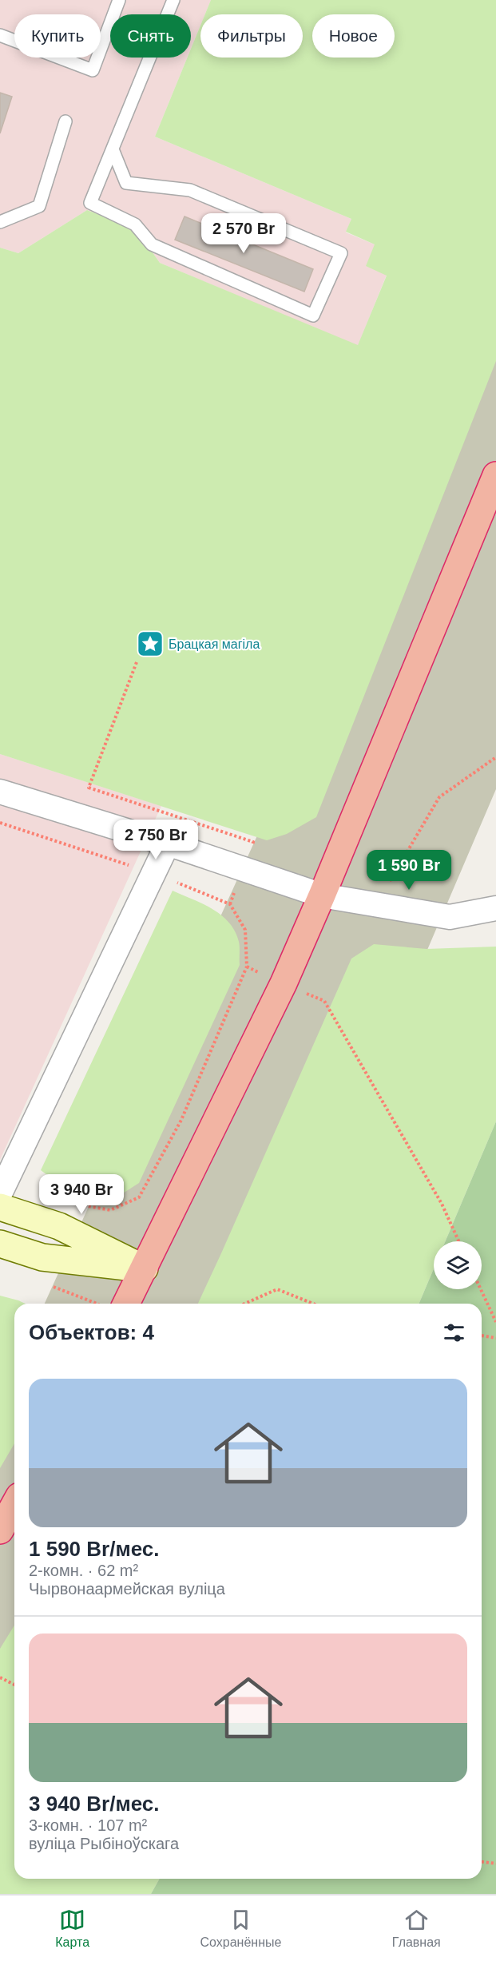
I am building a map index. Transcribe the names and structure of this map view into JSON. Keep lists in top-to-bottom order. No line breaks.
{"places":{"place":["Брацкая магіла"]},"page":{"chip":["Купить","Снять","Фильтры","Новое"],"price":["2 570 Br","2 750 Br","1 590 Br","3 940 Br"],"heading":"Объектов: 4","list":[{"name":"1 590 Br/мес.","note":"2-комн. · 62 m² · Чырвонаармейская вуліца"},{"name":"3 940 Br/мес.","note":"3-комн. · 107 m² · вуліца Рыбіноўскага"}],"tabs":["Карта","Сохранённые","Главная"]}}
